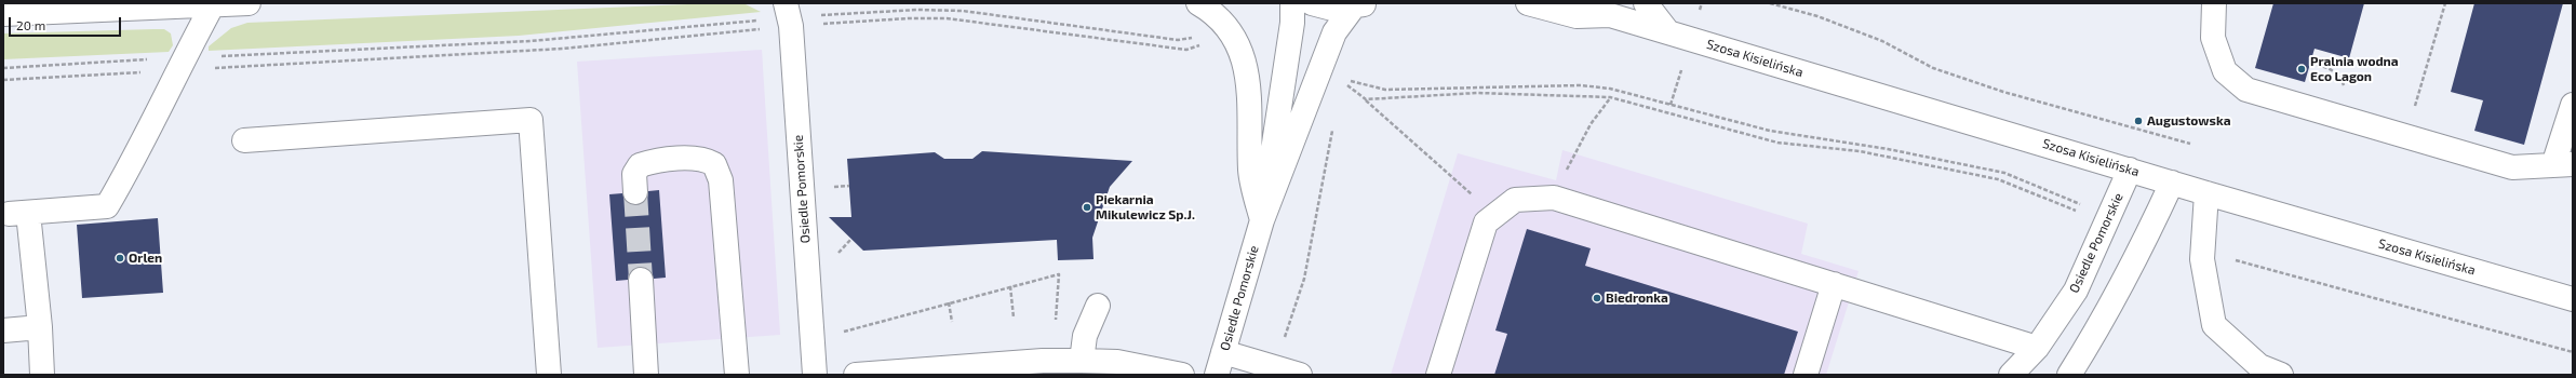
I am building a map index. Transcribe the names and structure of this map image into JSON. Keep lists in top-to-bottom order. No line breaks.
{"streets":{"street":["Szosa Kisielińska","Osiedle Pomorskie"]},"crossings":[["Szosa Kisielińska","Osiedle Pomorskie"]],"places":["Pralnia wodna Eco Lagon","Augustowska","Piekarnia Mikulewicz Sp.J.","Orlen","Biedronka"],"scale_bar":"20 m"}
